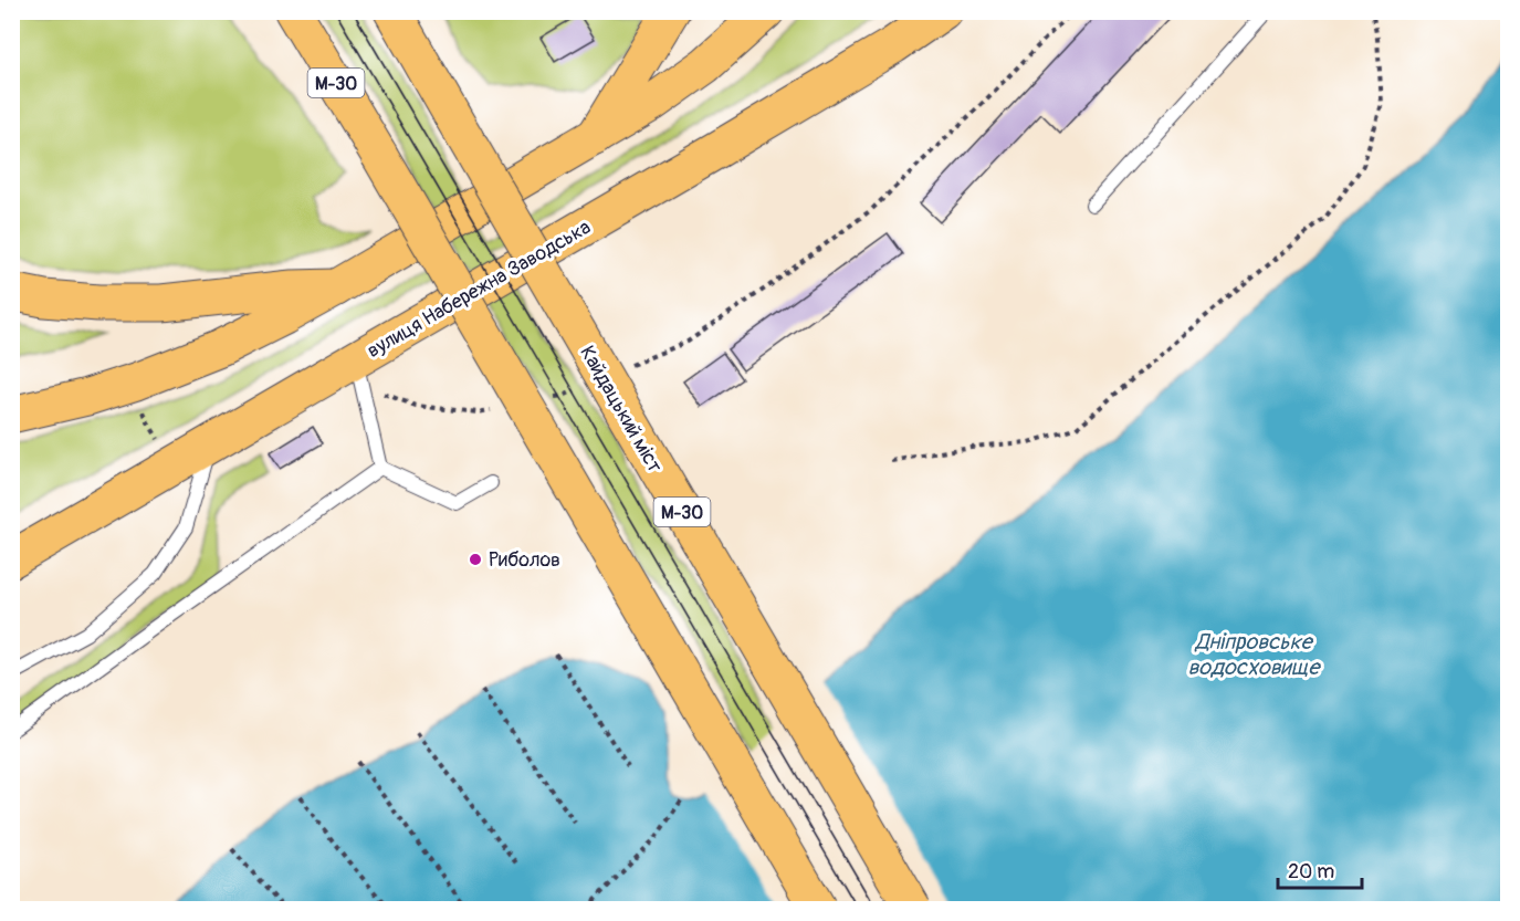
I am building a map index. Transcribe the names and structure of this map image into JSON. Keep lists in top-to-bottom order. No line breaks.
{"streets":{"main road":["М-30","вулиця Набережна Заводська","Кайдацький міст"]},"water":["Дніпровське водосховище"],"places":["Риболов"],"scale_bar":"20 m"}
